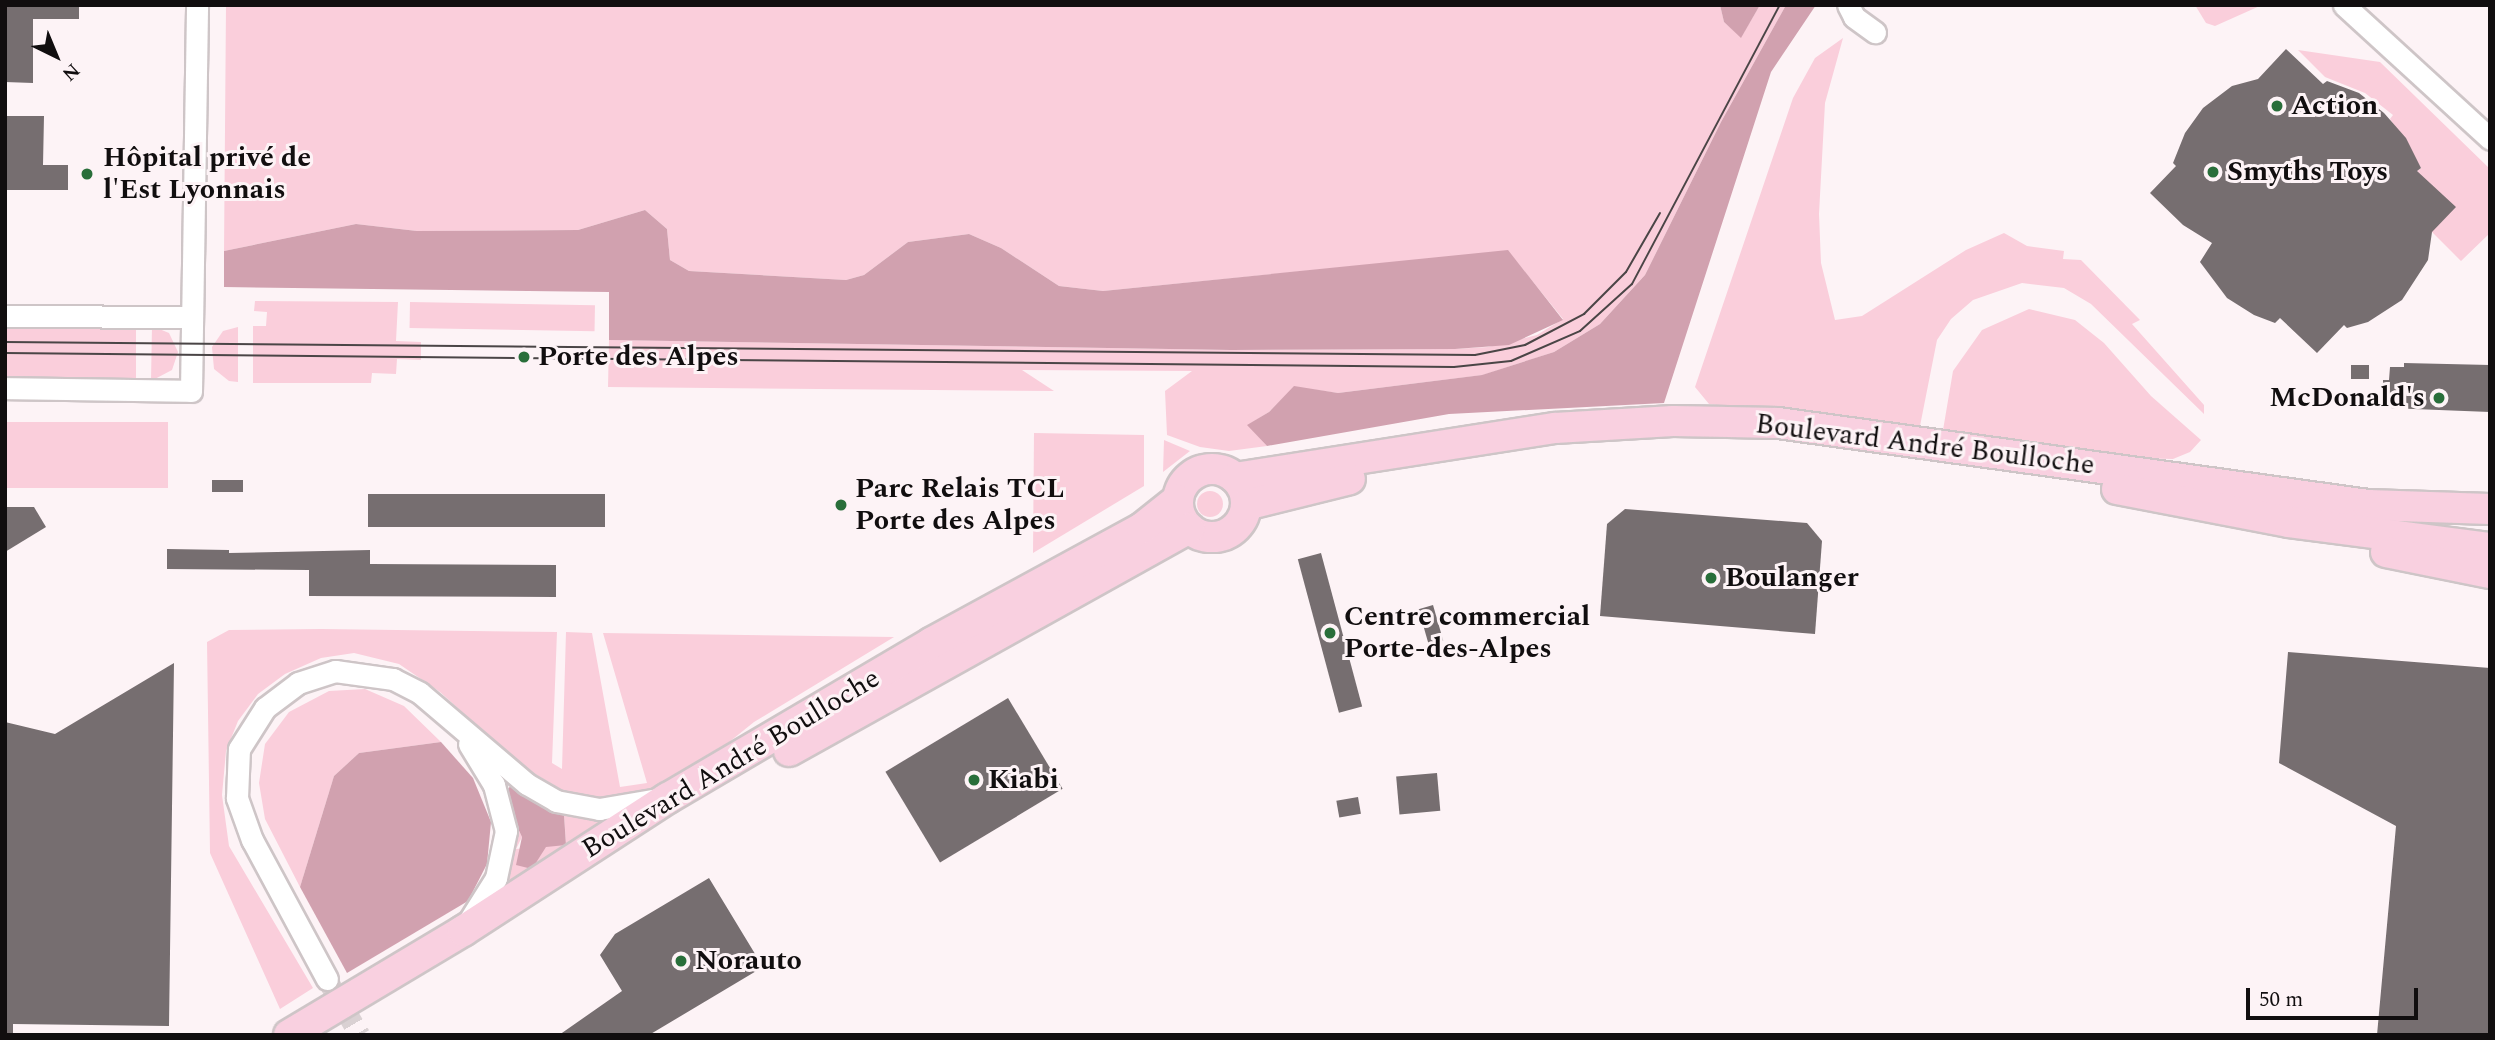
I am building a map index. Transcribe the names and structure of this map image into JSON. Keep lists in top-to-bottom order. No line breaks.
{"streets":{"main road":["Boulevard André Boulloche"]},"places":["Action","Smyths Toys","Hôpital privé de l'Est Lyonnais","Porte des Alpes","McDonald's","Parc Relais TCL Porte des Alpes","Boulanger","Centre commercial Porte-des-Alpes","Kiabi","Norauto"],"scale_bar":"50 m","north":"bottom right"}
